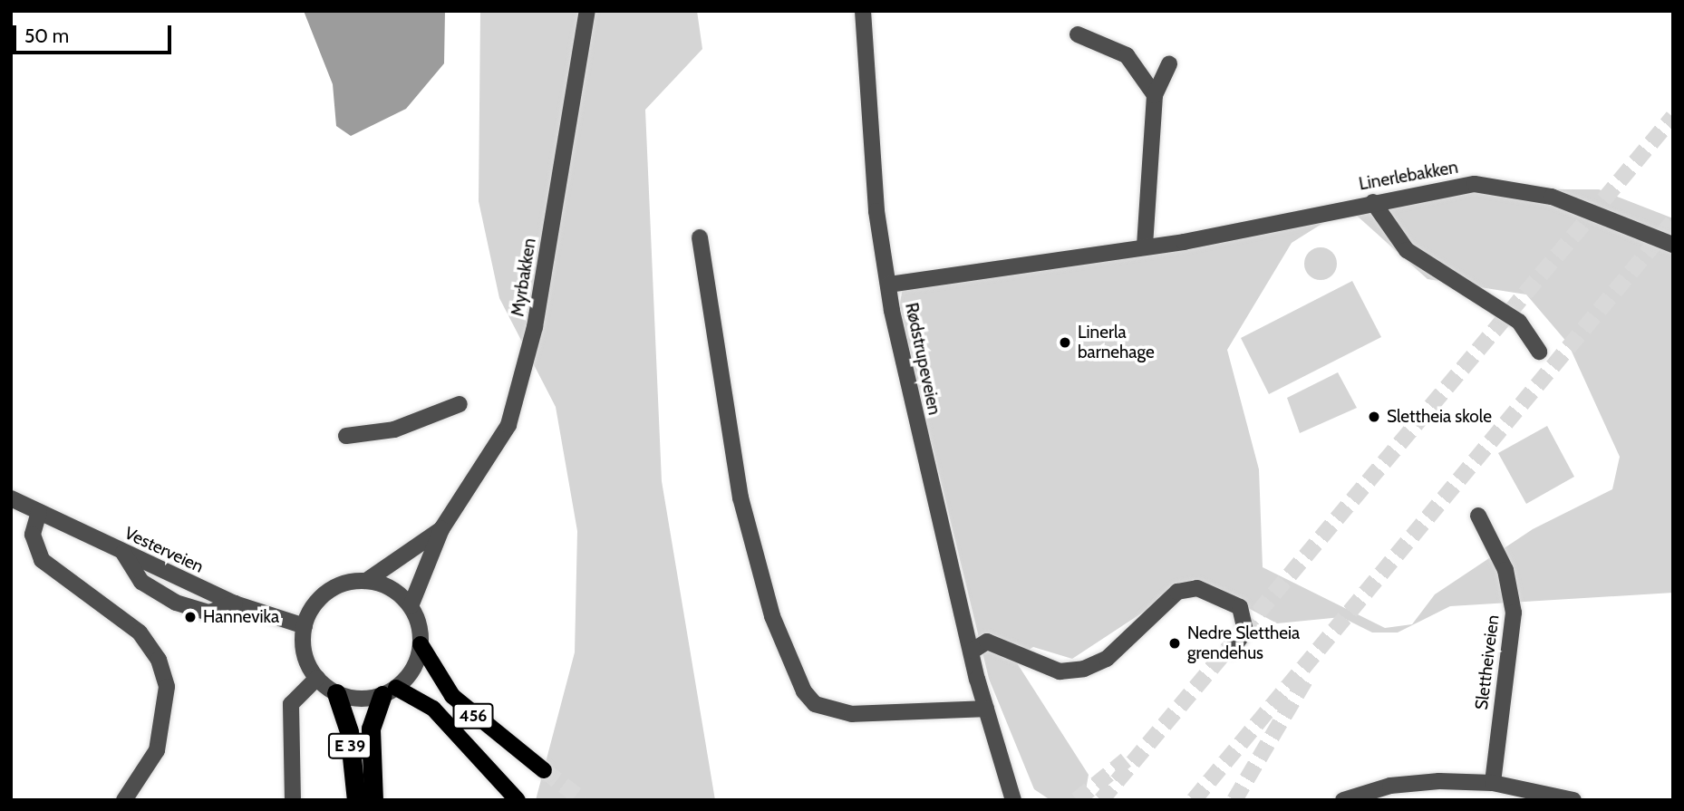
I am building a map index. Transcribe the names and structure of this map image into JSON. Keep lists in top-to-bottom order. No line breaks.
{"streets":{"highway":["E 39"],"main road":["456"],"street":["Linerlebakken","Myrbakken","Rødstrupeveien","Vesterveien","Slettheiveien"]},"crossings":[["Linerlebakken","Rødstrupeveien"],["Myrbakken","Vesterveien"],["Myrbakken","456"],["Myrbakken","E 39"],["Vesterveien","456"],["Vesterveien","E 39"],["456","E 39"]],"places":["Linerla barnehage","Slettheia skole","Hannevika","Nedre Slettheia grendehus"],"scale_bar":"50 m"}
